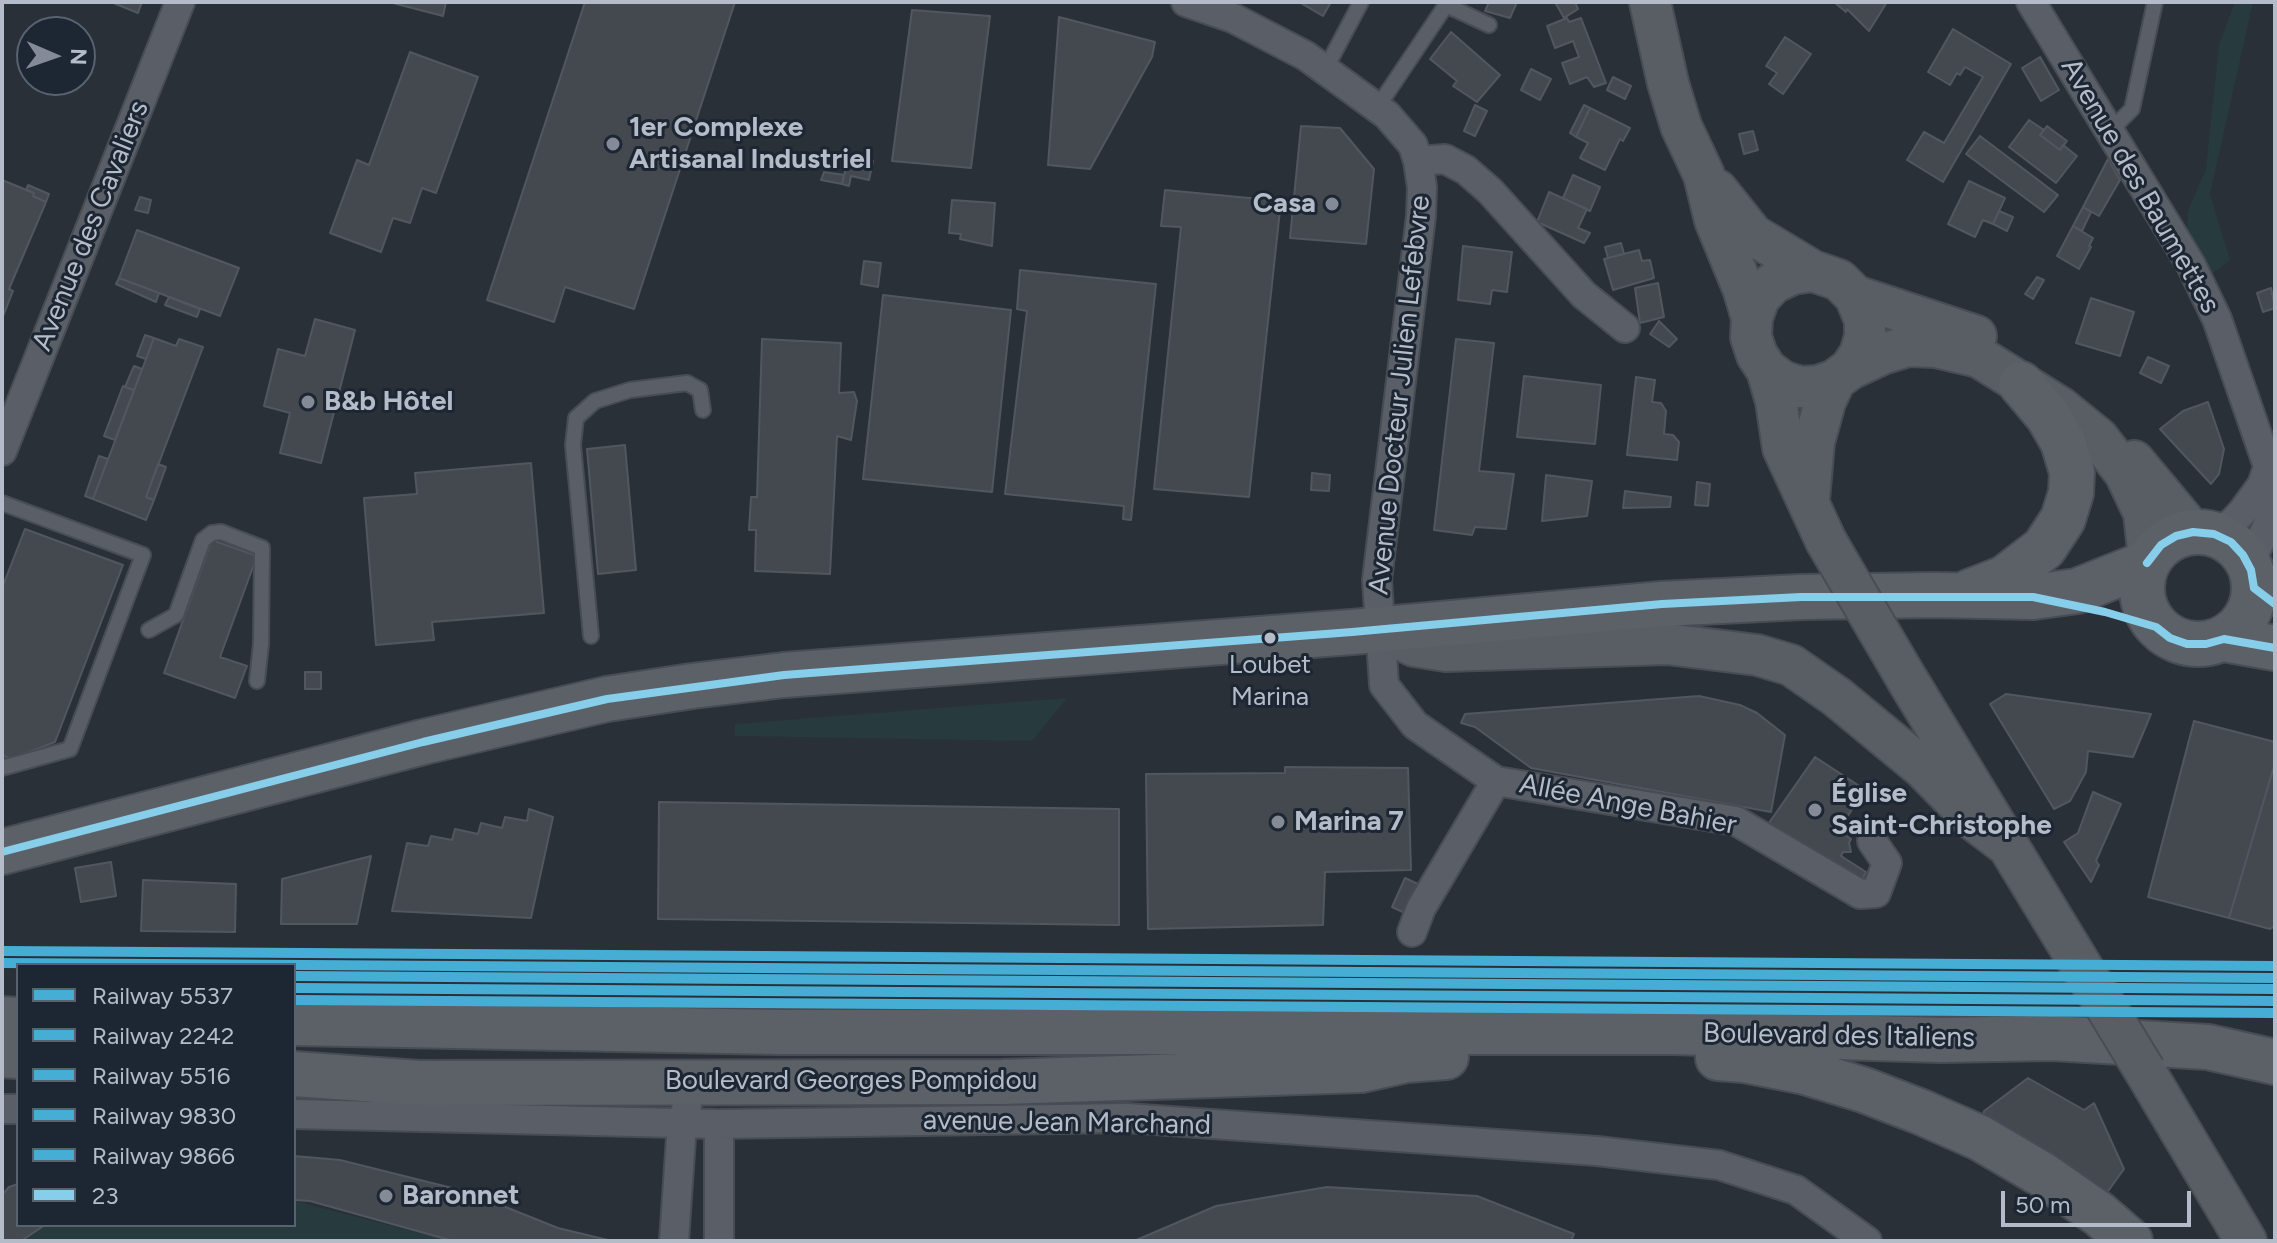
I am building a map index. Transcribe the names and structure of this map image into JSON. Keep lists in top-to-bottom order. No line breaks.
{"streets":{"main road":["Boulevard des Italiens","Boulevard Georges Pompidou"],"street":["Avenue des Baumettes","Avenue des Cavaliers","Avenue Docteur Julien Lefebvre","Allée Ange Bahier","avenue Jean Marchand"]},"crossings":[["Avenue Docteur Julien Lefebvre","Allée Ange Bahier"],["Boulevard des Italiens","Boulevard Georges Pompidou"],["Boulevard Georges Pompidou","avenue Jean Marchand"]],"places":["1er Complexe Artisanal Industriel","Casa","B&b Hôtel","Loubet Marina","Église Saint-Christophe","Marina 7","Baronnet"],"lines":["transit line 23","rail line 5537","rail line 9830","rail line 9866","rail line 2242","rail line 5516"],"legend":["Railway 5537","Railway 2242","Railway 5516","Railway 9830","Railway 9866","23"],"scale_bar":"50 m","north":"right"}
